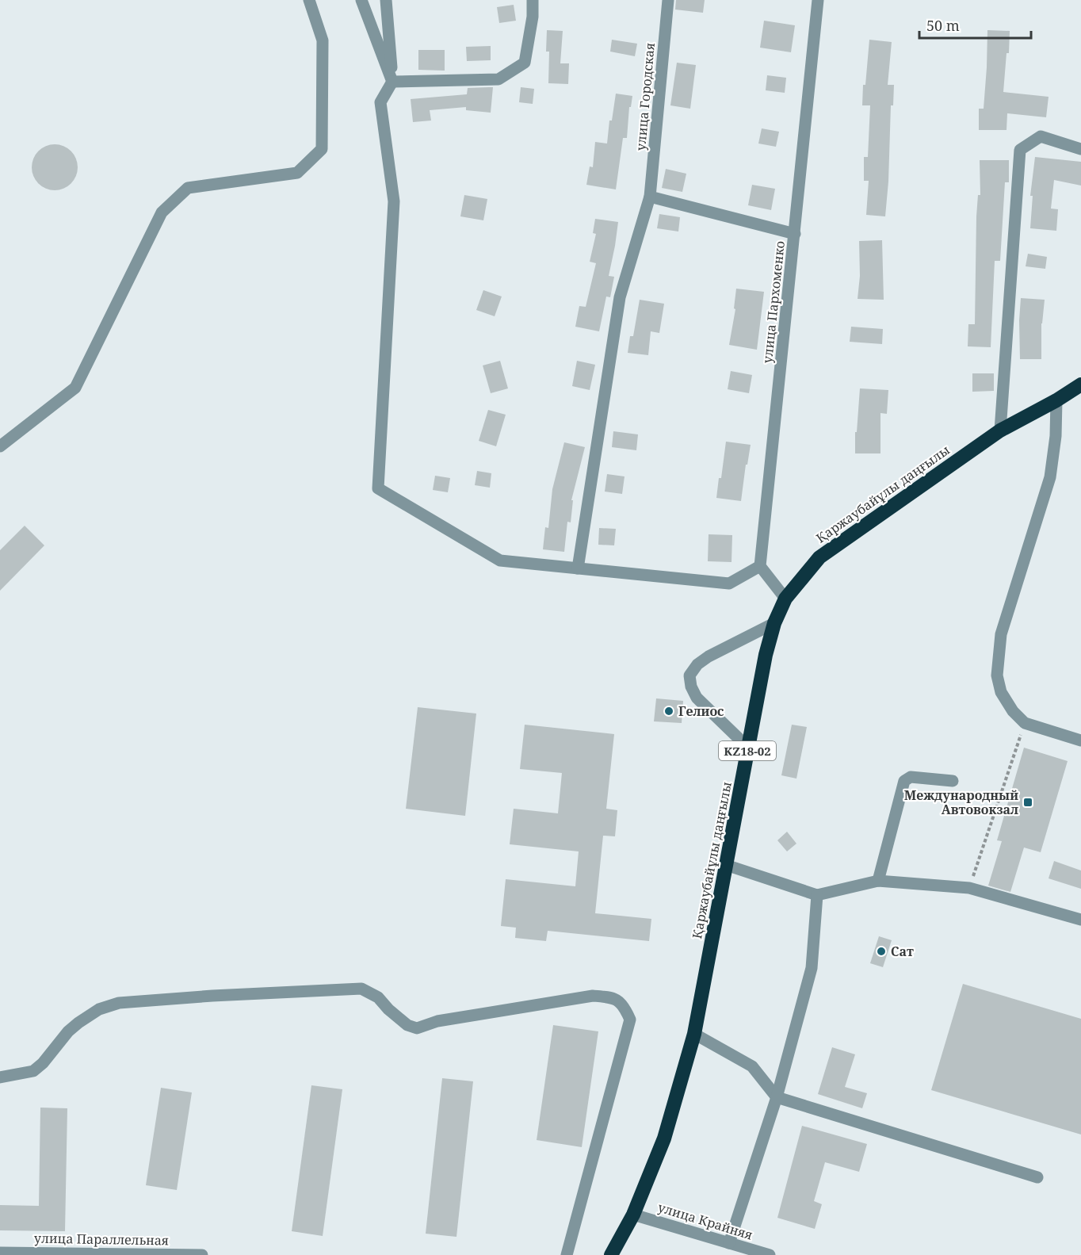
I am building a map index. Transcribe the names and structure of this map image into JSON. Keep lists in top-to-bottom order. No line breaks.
{"streets":{"highway":["Қаржаубайұлы даңғылы","KZ18-02"],"street":["улица Городская","улица Пархоменко","улица Крайняя","улица Параллельная"]},"crossings":[["Қаржаубайұлы даңғылы","улица Крайняя"]],"places":{"other":["Гелиос","Сат"],"transit":["Международный Автовокзал"]},"scale_bar":"50 m"}
